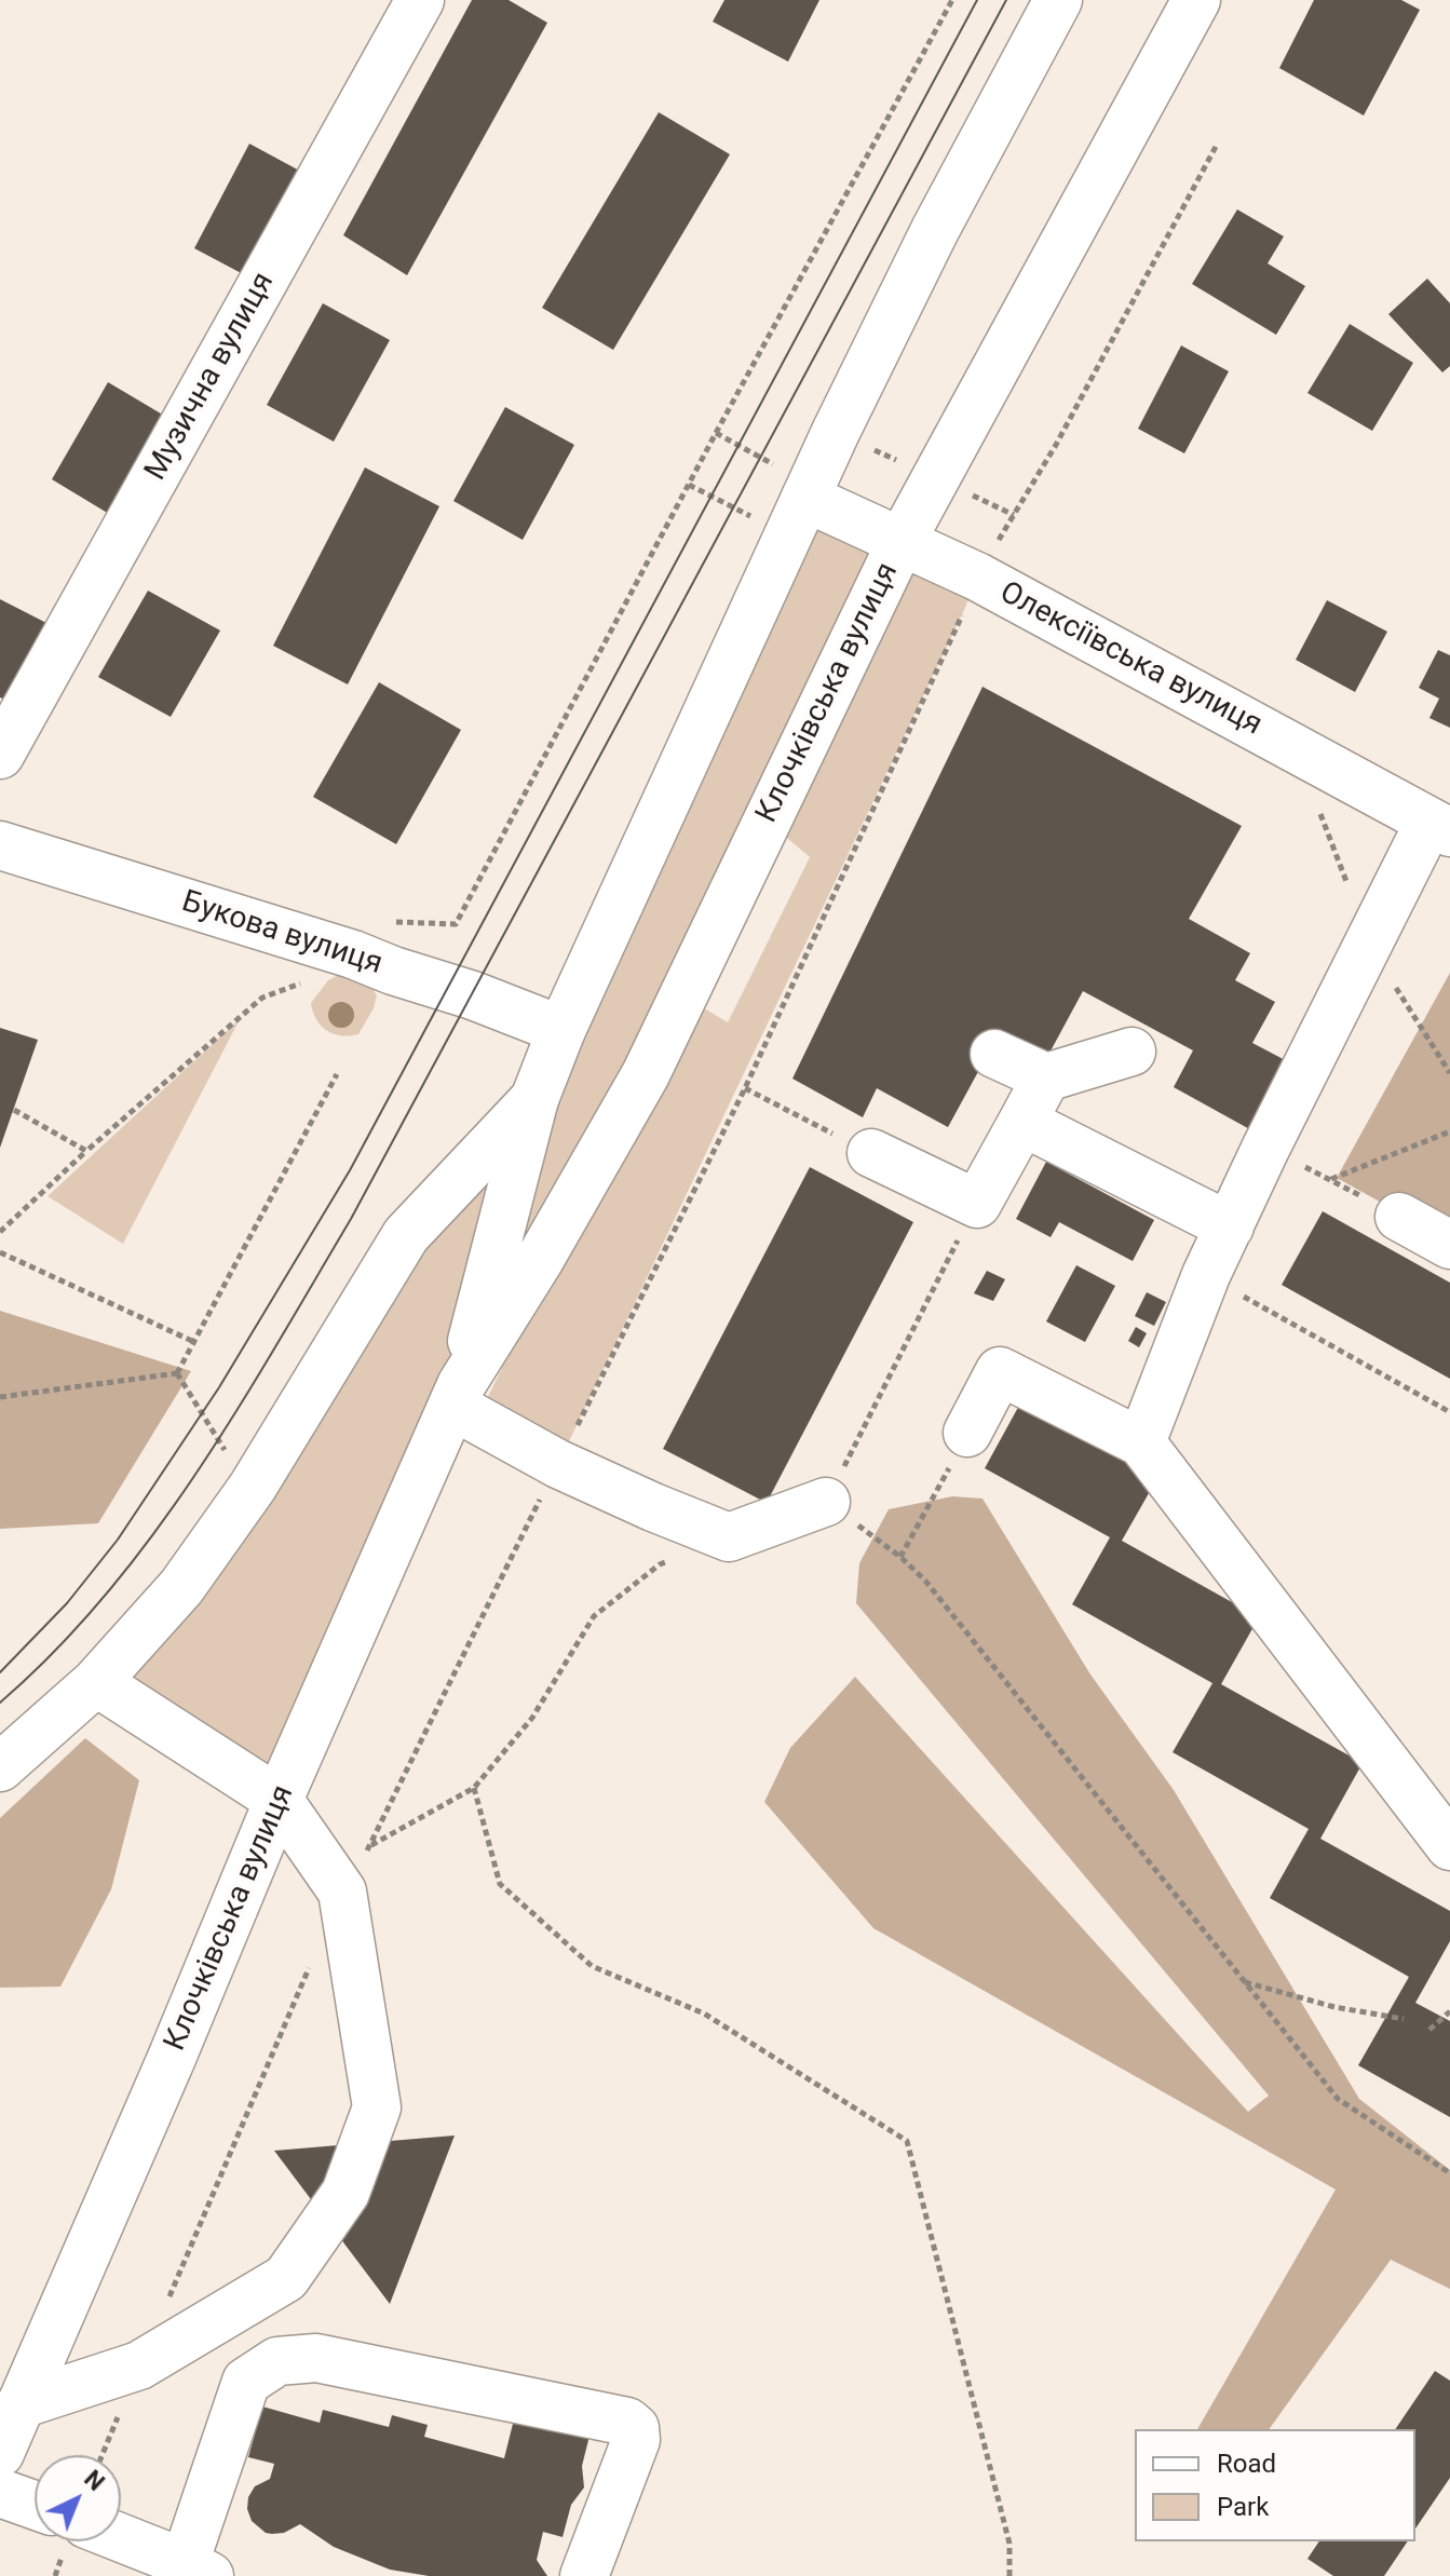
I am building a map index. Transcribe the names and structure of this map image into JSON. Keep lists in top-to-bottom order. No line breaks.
{"streets":{"main road":["Музична вулиця","Олексіївська вулиця","Клочківська вулиця","Букова вулиця"]},"crossings":[["Олексіївська вулиця","Клочківська вулиця"],["Клочківська вулиця","Букова вулиця"]],"legend":["Road","Park"],"north":"top right"}
